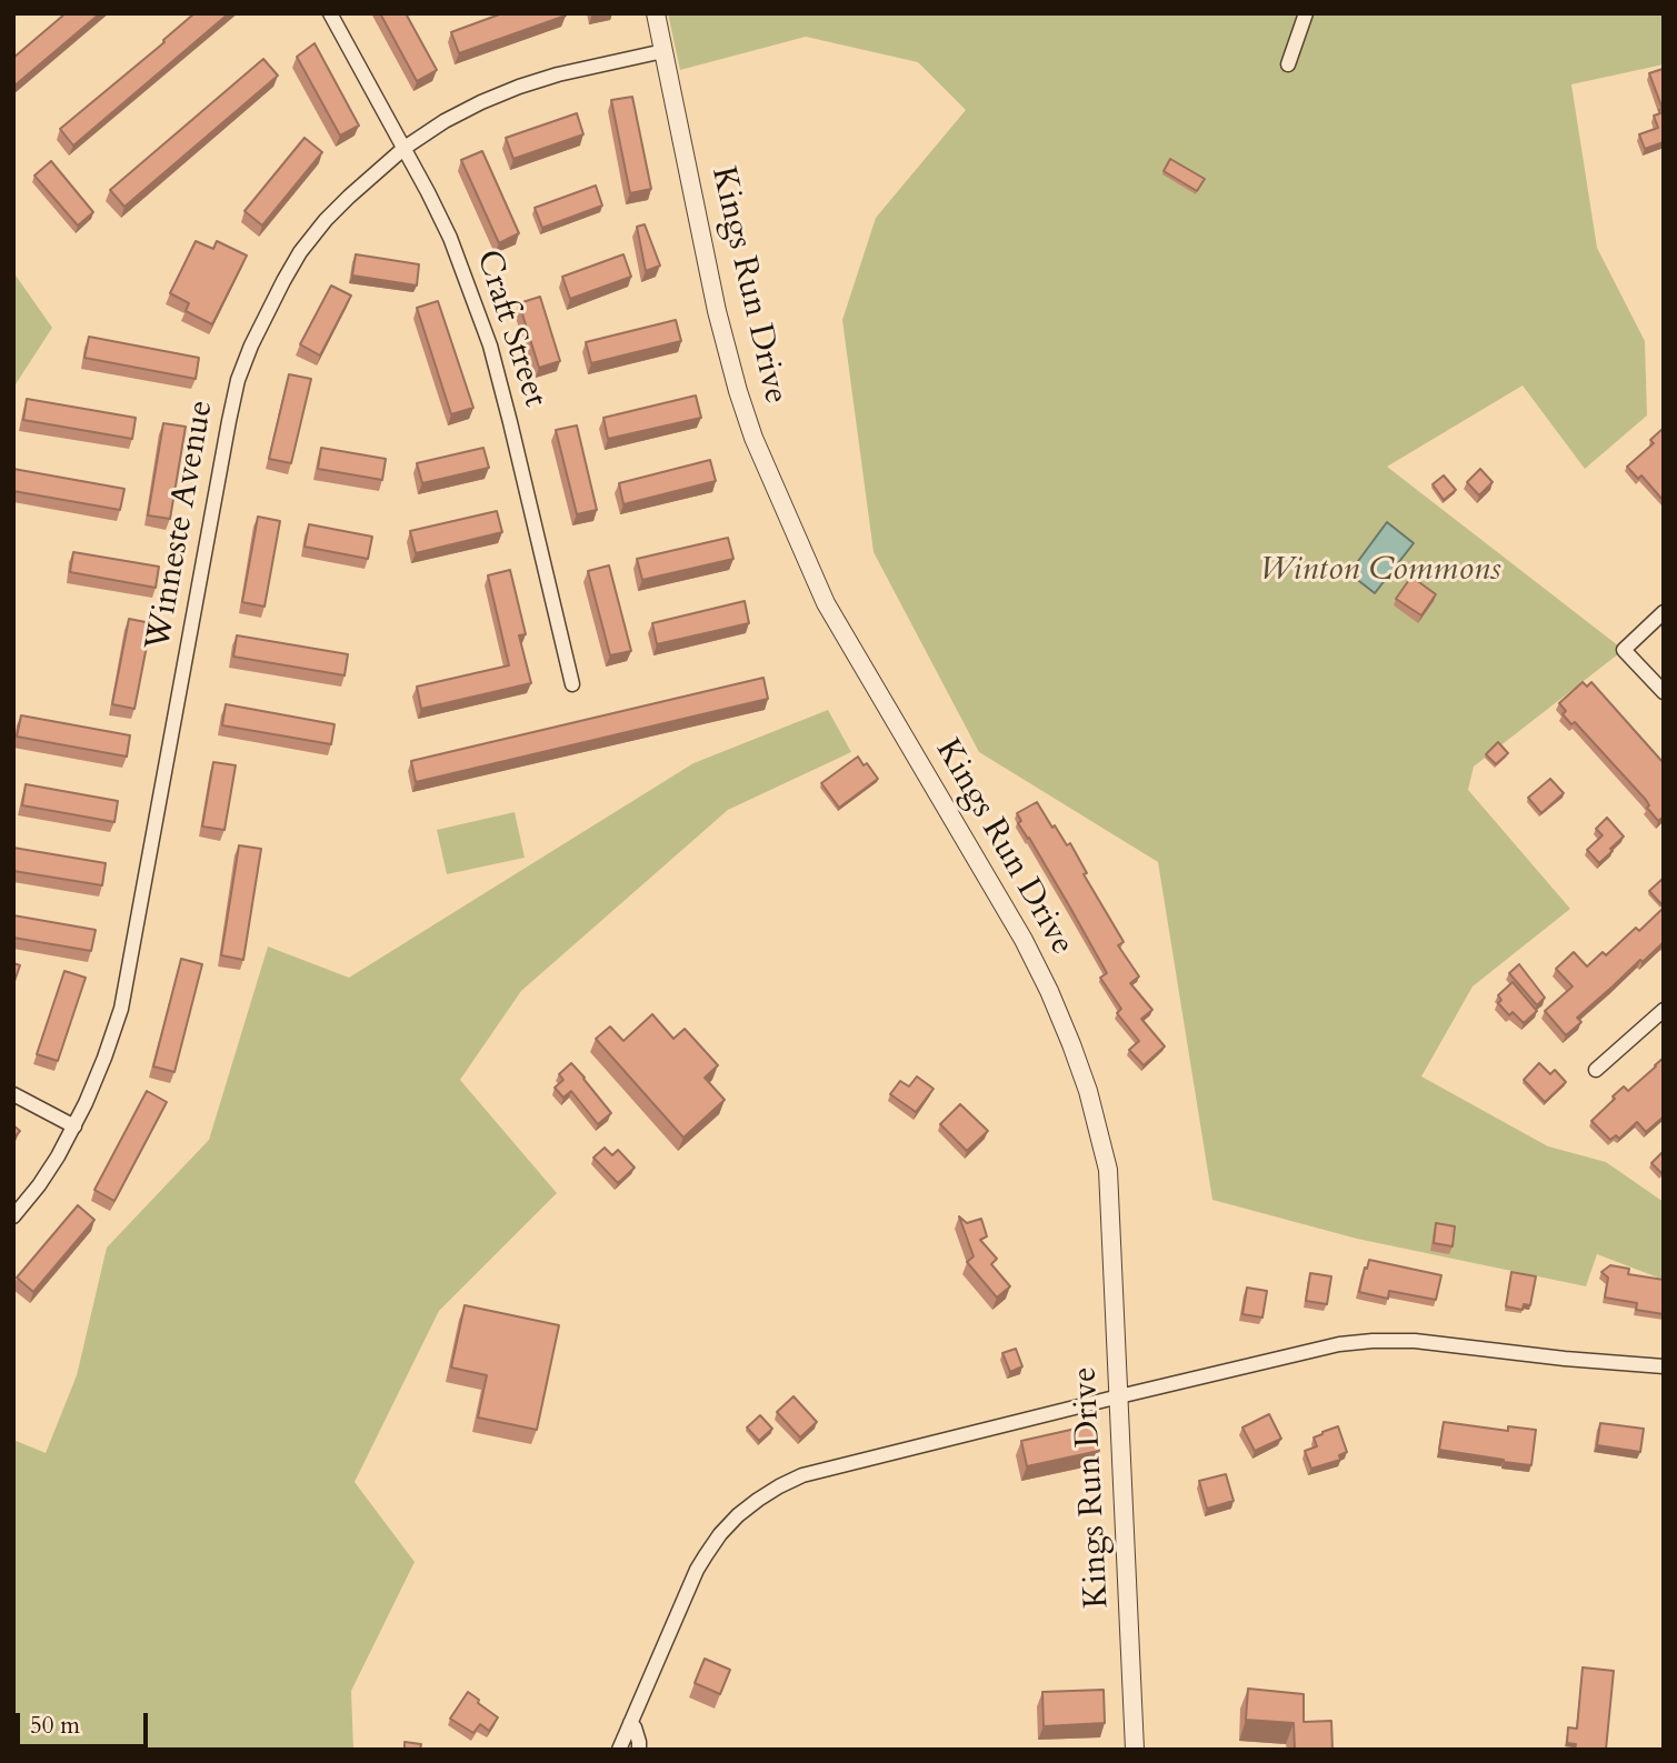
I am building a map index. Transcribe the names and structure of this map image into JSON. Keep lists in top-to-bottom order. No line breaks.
{"streets":{"street":["Kings Run Drive","Craft Street","Winneste Avenue"]},"crossings":[["Kings Run Drive","Winneste Avenue"],["Craft Street","Winneste Avenue"]],"parks":["Winton Commons"],"scale_bar":"50 m"}
